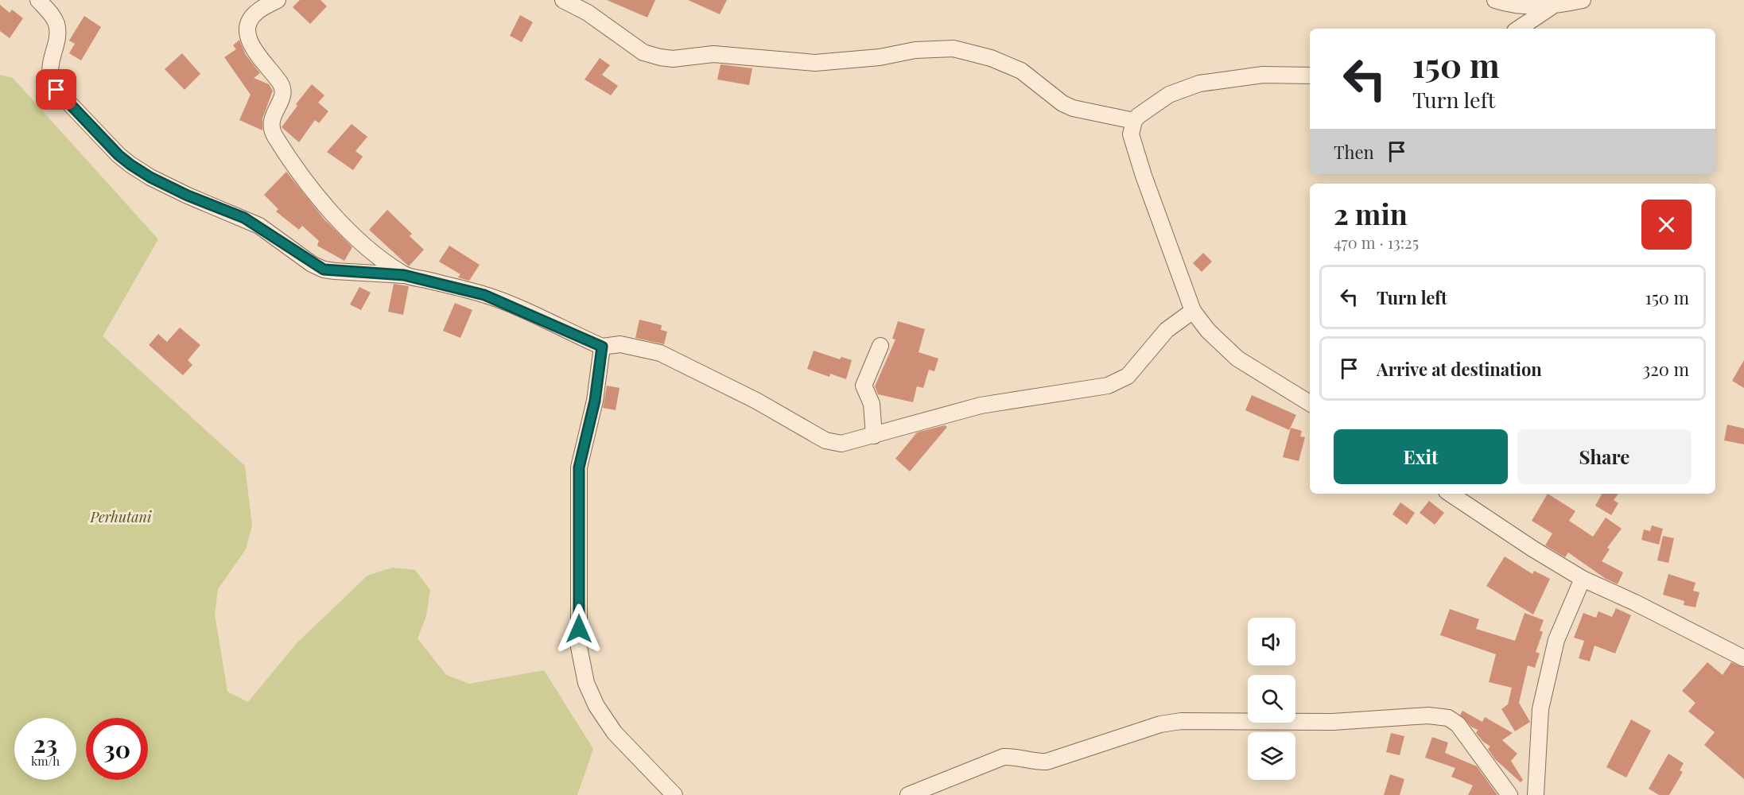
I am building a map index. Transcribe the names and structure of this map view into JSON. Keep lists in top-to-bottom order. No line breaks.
{"parks":["Perhutani"],"page":{"turn":["150 m","Turn left"],"then":"Then","heading":["2 min","470 m · 13:25"],"list":[{"name":"Turn left","value":"150 m"},{"name":"Arrive at destination","value":"320 m"}],"buttons":["Exit","Share"],"speed":"23 km/h","limit":"30"}}
